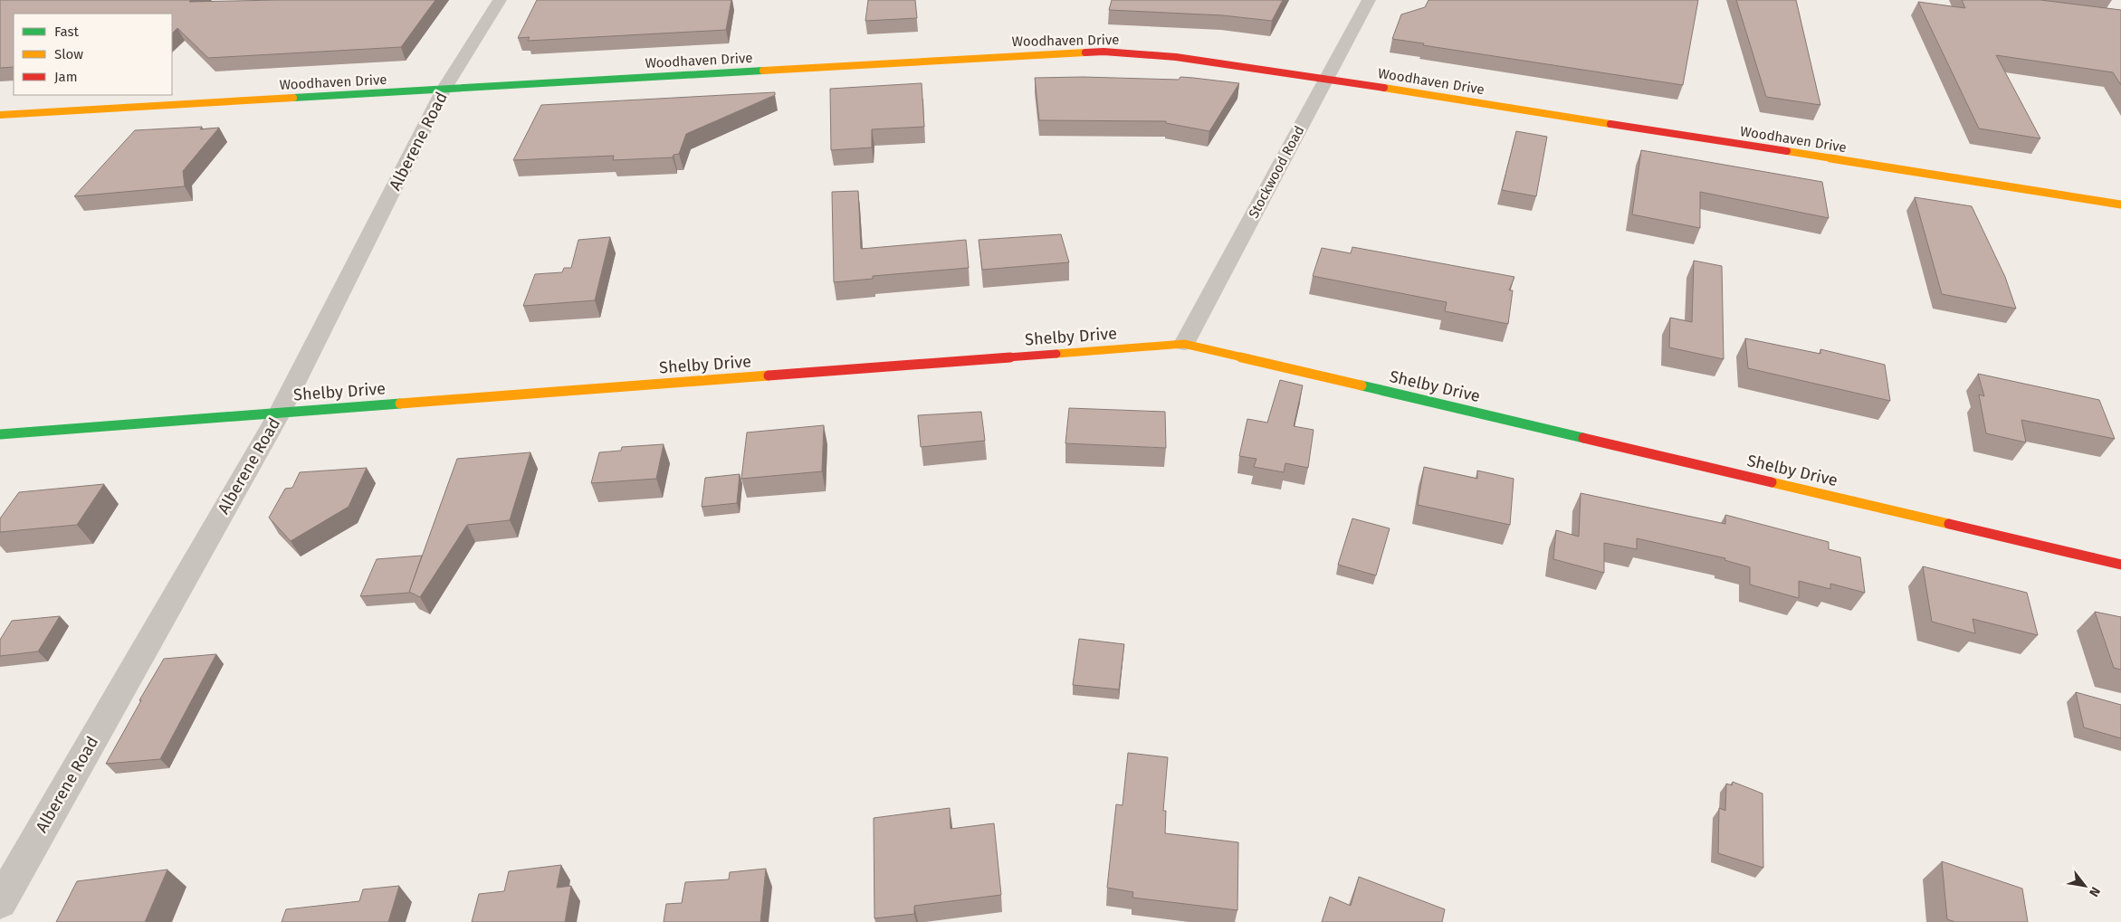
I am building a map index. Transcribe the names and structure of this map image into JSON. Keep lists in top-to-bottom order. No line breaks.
{"streets":{"street":["Woodhaven Drive","Alberene Road","Stockwood Road","Shelby Drive"]},"crossings":[["Woodhaven Drive","Alberene Road"],["Woodhaven Drive","Stockwood Road"],["Alberene Road","Shelby Drive"],["Stockwood Road","Shelby Drive"]],"legend":["Fast","Slow","Jam"],"north":"bottom right"}
